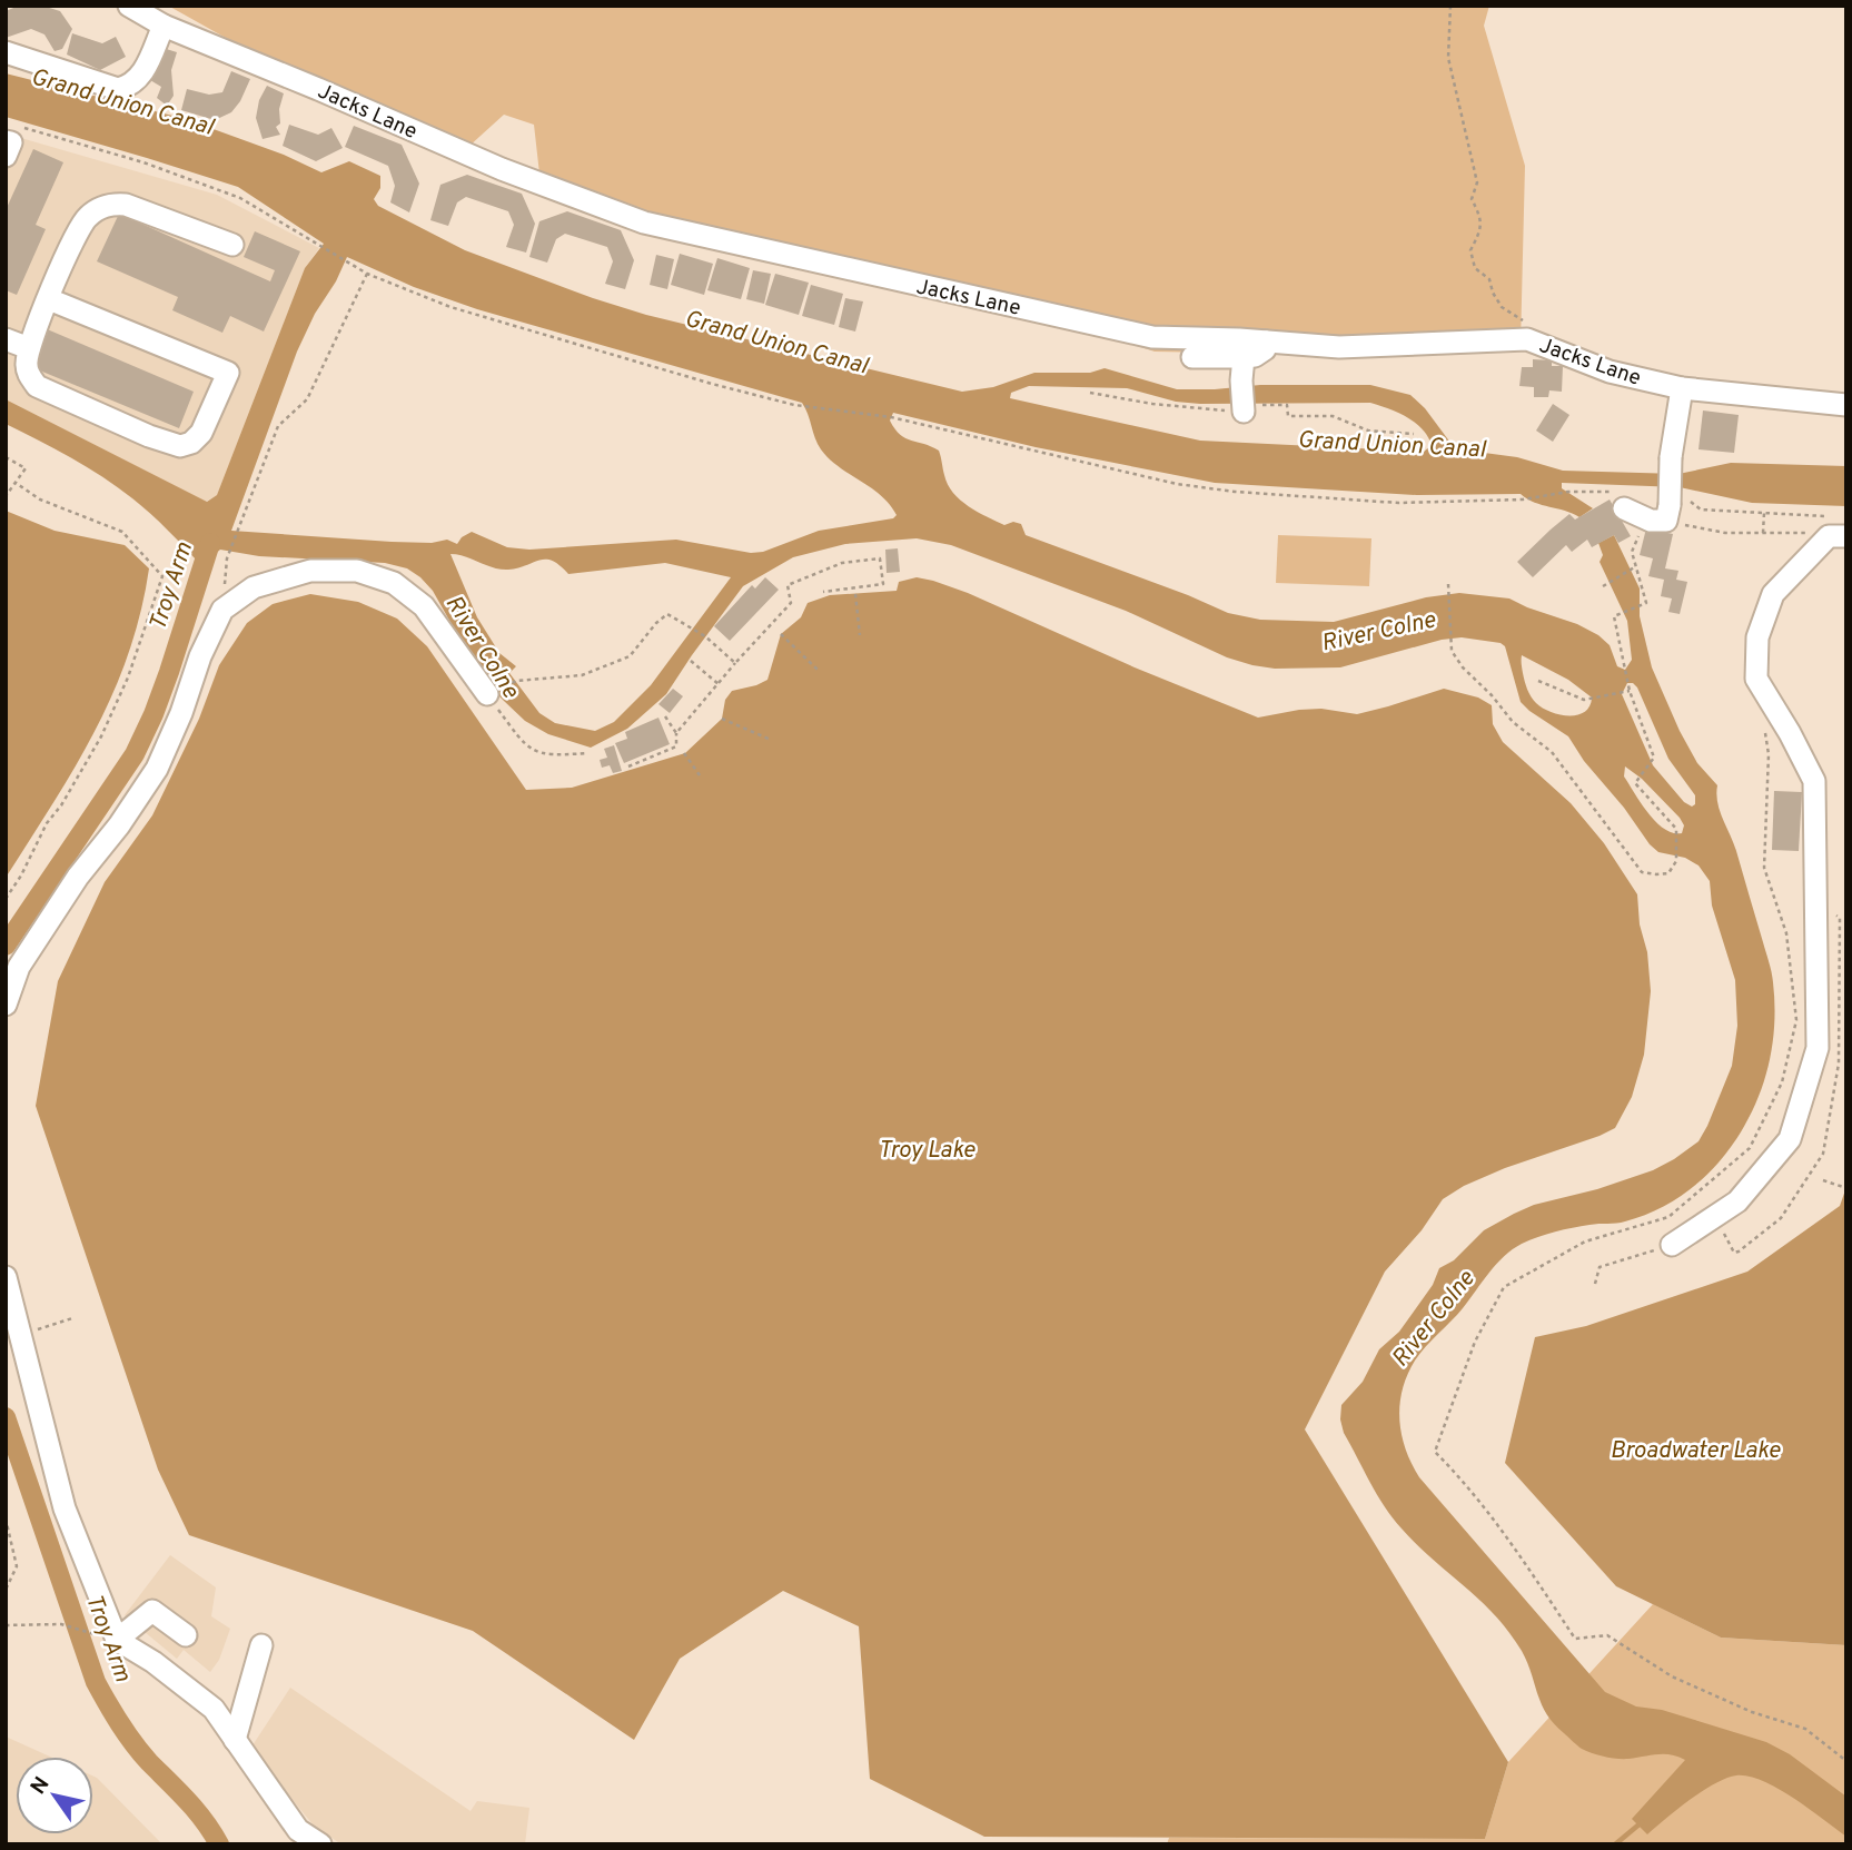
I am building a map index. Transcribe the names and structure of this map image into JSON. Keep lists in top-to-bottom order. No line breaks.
{"streets":{"street":["Jacks Lane"]},"water":["Grand Union Canal","Troy Arm","River Colne","Troy Lake","Broadwater Lake"],"north":"top left"}
